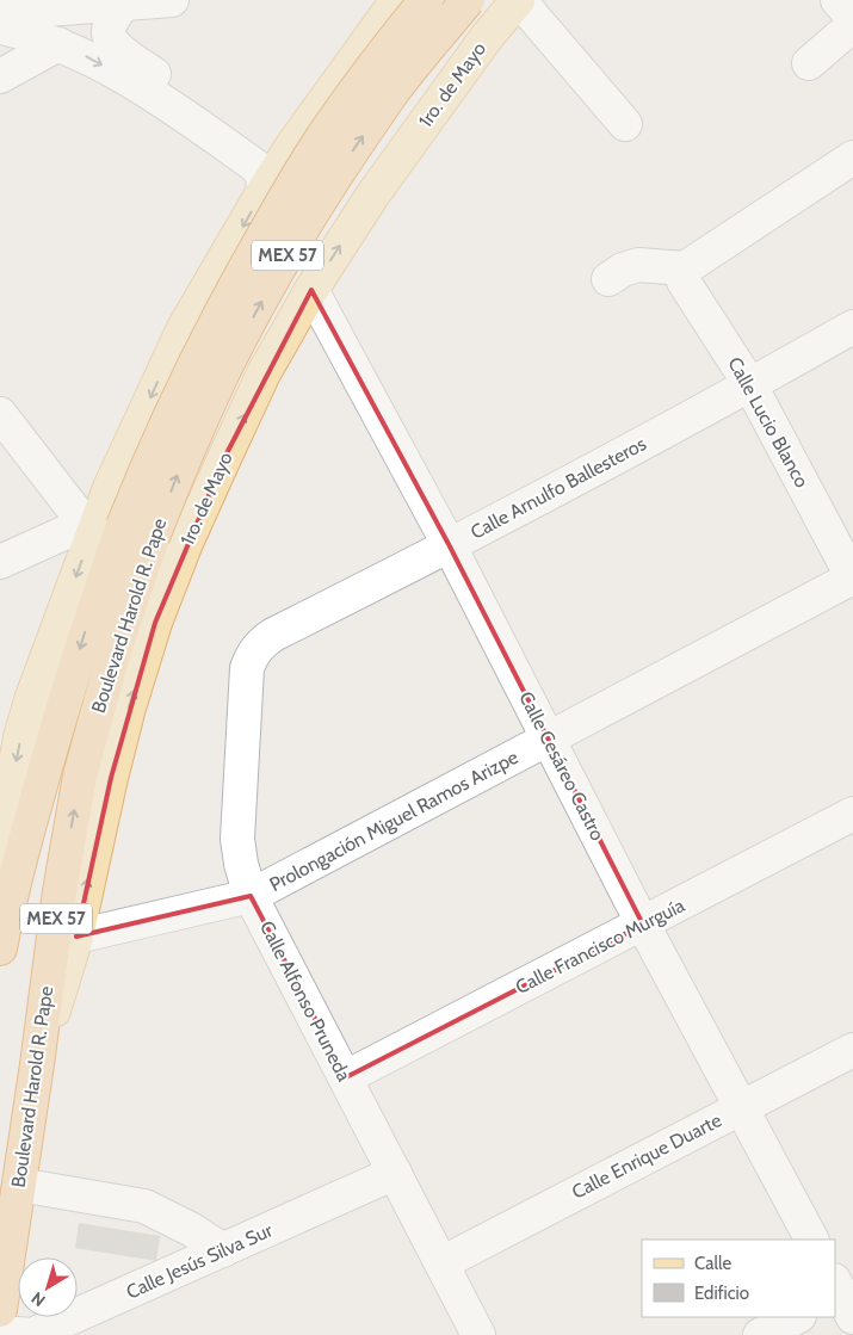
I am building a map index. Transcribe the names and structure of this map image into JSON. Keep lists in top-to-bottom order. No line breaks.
{"streets":{"highway":["MEX 57","Boulevard Harold R. Pape"],"main road":["1ro. de Mayo"],"street":["Calle Lucio Blanco","Calle Arnulfo Ballesteros","Calle Cesáreo Castro","Prolongación Miguel Ramos Arizpe","Calle Francisco Murguía","Calle Alfonso Pruneda","Calle Enrique Duarte","Calle Jesús Silva Sur"]},"crossings":[["1ro. de Mayo","Boulevard Harold R. Pape"],["1ro. de Mayo","Calle Cesáreo Castro"],["1ro. de Mayo","Prolongación Miguel Ramos Arizpe"],["Calle Lucio Blanco","Calle Arnulfo Ballesteros"],["Calle Lucio Blanco","Prolongación Miguel Ramos Arizpe"],["Calle Arnulfo Ballesteros","Calle Cesáreo Castro"],["Calle Arnulfo Ballesteros","Calle Alfonso Pruneda"],["Calle Cesáreo Castro","Prolongación Miguel Ramos Arizpe"],["Calle Cesáreo Castro","Calle Francisco Murguía"],["Calle Cesáreo Castro","Calle Enrique Duarte"],["Prolongación Miguel Ramos Arizpe","Calle Alfonso Pruneda"],["Calle Francisco Murguía","Calle Alfonso Pruneda"],["Calle Alfonso Pruneda","Calle Enrique Duarte"],["Calle Alfonso Pruneda","Calle Jesús Silva Sur"]],"legend":["Calle","Edificio"],"north":"bottom left"}
